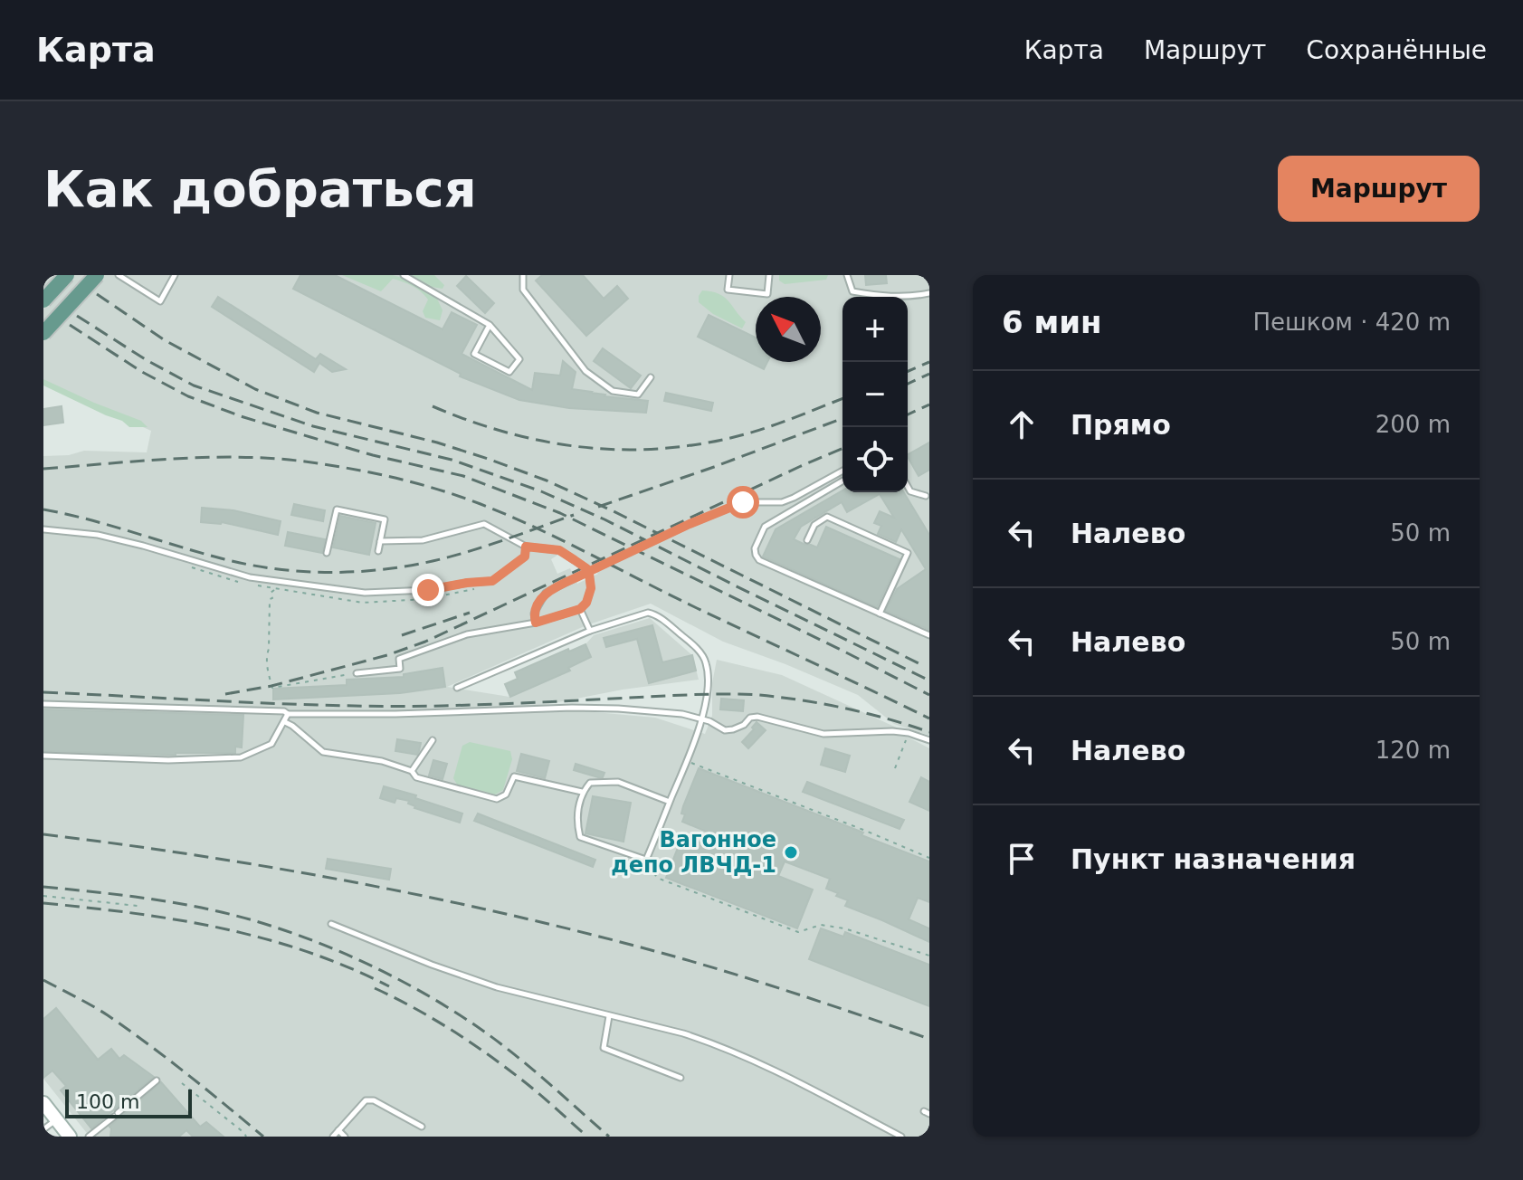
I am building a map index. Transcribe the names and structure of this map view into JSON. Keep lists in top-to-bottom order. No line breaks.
{"places":["Вагонное депо ЛВЧД-1"],"scale_bar":"100 m","north":"top left","page":{"header":"Карта","nav":["Карта","Маршрут","Сохранённые"],"buttons":"Маршрут","title":"Как добраться","heading":["6 мин","Пешком · 420 m"],"map_buttons":["+","−"],"list":[["Прямо","200 m"],["Налево","50 m"],["Налево","50 m"],["Налево","120 m"],"Пункт назначения"],"scale":"100 m"}}
